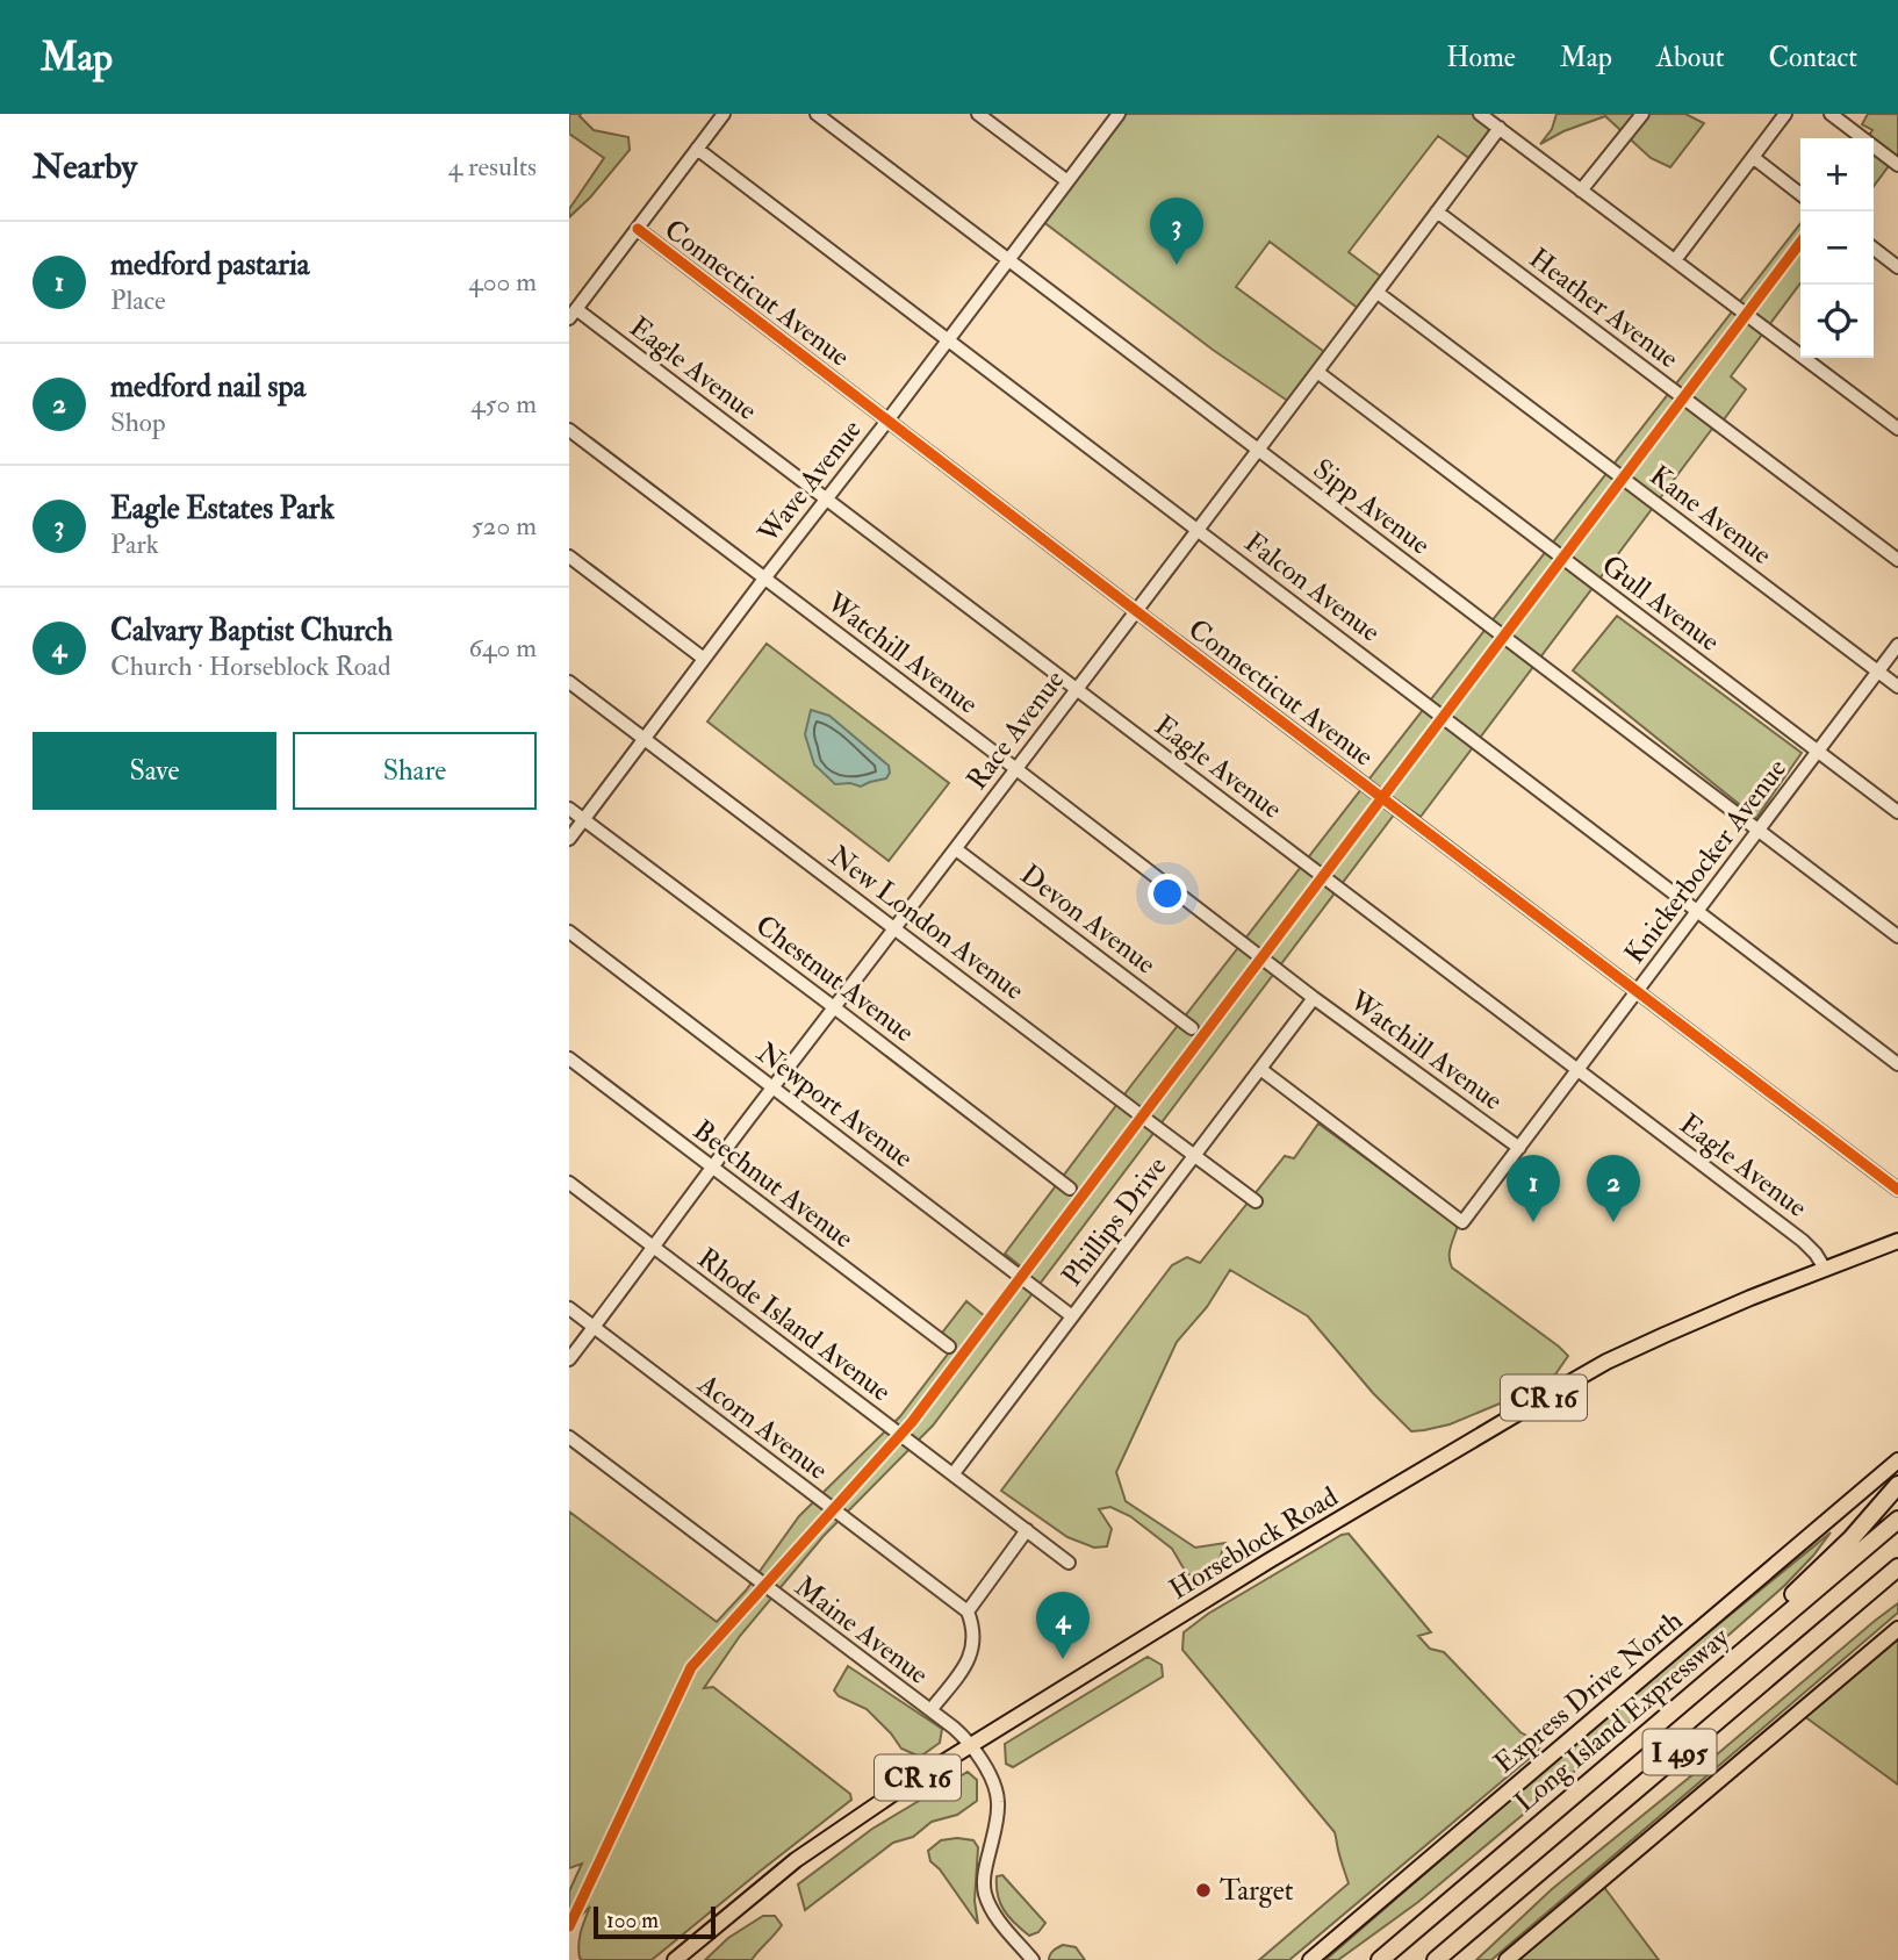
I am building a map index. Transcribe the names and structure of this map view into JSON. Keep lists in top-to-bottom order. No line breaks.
{"streets":{"highway":["Long Island Expressway","I 495"],"main road":["CR 16","Horseblock Road","Express Drive North"],"street":["Connecticut Avenue","Heather Avenue","Eagle Avenue","Wave Avenue","Sipp Avenue","Kane Avenue","Falcon Avenue","Gull Avenue","Watchill Avenue","Race Avenue","Knickerbocker Avenue","Devon Avenue","New London Avenue","Chestnut Avenue","Newport Avenue","Beechnut Avenue","Phillips Drive","Rhode Island Avenue","Acorn Avenue","Maine Avenue"]},"crossings":[["Connecticut Avenue","Wave Avenue"],["Connecticut Avenue","Race Avenue"],["Connecticut Avenue","Knickerbocker Avenue"],["Heather Avenue","Race Avenue"],["Eagle Avenue","Wave Avenue"],["Eagle Avenue","Race Avenue"],["Eagle Avenue","Knickerbocker Avenue"],["Eagle Avenue","Horseblock Road"],["Wave Avenue","Sipp Avenue"],["Wave Avenue","Falcon Avenue"],["Wave Avenue","Watchill Avenue"],["Wave Avenue","New London Avenue"],["Wave Avenue","Chestnut Avenue"],["Sipp Avenue","Race Avenue"],["Sipp Avenue","Knickerbocker Avenue"],["Kane Avenue","Race Avenue"],["Kane Avenue","Knickerbocker Avenue"],["Falcon Avenue","Race Avenue"],["Falcon Avenue","Knickerbocker Avenue"],["Gull Avenue","Race Avenue"],["Gull Avenue","Knickerbocker Avenue"],["Watchill Avenue","Race Avenue"],["Watchill Avenue","Knickerbocker Avenue"],["Watchill Avenue","Phillips Drive"],["Race Avenue","Devon Avenue"],["Race Avenue","New London Avenue"],["Race Avenue","Chestnut Avenue"],["Race Avenue","Newport Avenue"],["Race Avenue","Beechnut Avenue"],["Race Avenue","Rhode Island Avenue"],["Race Avenue","Acorn Avenue"],["Knickerbocker Avenue","Phillips Drive"],["New London Avenue","Phillips Drive"],["Newport Avenue","Phillips Drive"],["Phillips Drive","Rhode Island Avenue"],["Horseblock Road","Maine Avenue"]],"places":["Target"],"scale_bar":"100 m","page":{"header":"Map","nav":["Home","Map","About","Contact"],"heading":["Nearby","4 results"],"map_buttons":["+","−"],"pins":["3","1","2","4"],"list":[{"mark":"1","name":"medford pastaria","note":"Place","value":"400 m"},{"mark":"2","name":"medford nail spa","note":"Shop","value":"450 m"},{"mark":"3","name":"Eagle Estates Park","note":"Park","value":"520 m"},{"mark":"4","name":"Calvary Baptist Church","note":"Church · Horseblock Road","value":"640 m"}],"buttons":["Save","Share"],"scale":"100 m"}}
